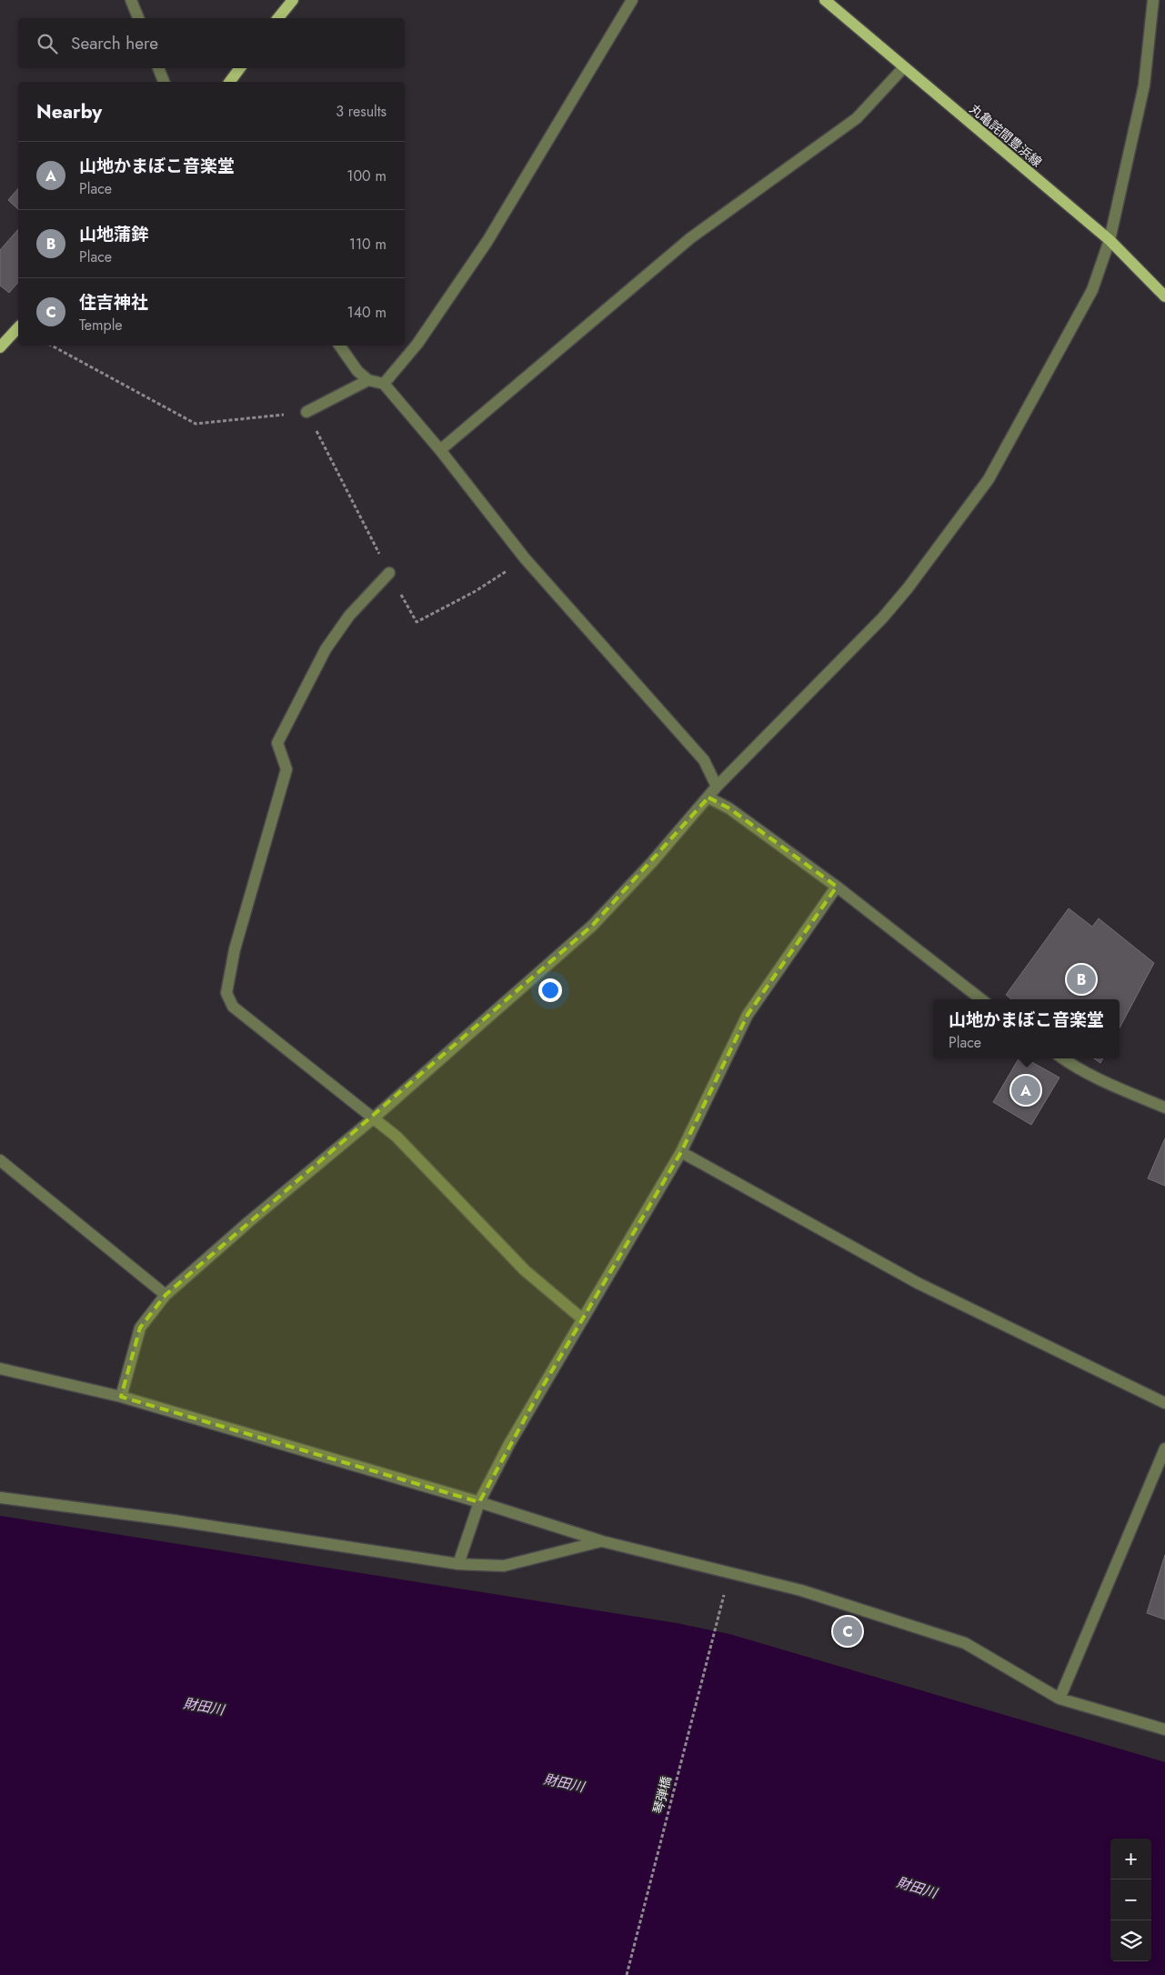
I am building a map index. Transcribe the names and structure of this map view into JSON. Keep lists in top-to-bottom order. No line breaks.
{"streets":{"main road":["丸亀詫間豊浜線"],"path":["琴弾橋"]},"water":["財田川"],"page":{"search":"Search here","heading":["Nearby","3 results"],"list":[{"mark":"A","name":"山地かまぼこ音楽堂","note":"Place","value":"100 m"},{"mark":"B","name":"山地蒲鉾","note":"Place","value":"110 m"},{"mark":"C","name":"住吉神社","note":"Temple","value":"140 m"}],"pins":["B","A","C"],"popup":["山地かまぼこ音楽堂","Place"],"map_buttons":["+","−"]}}
